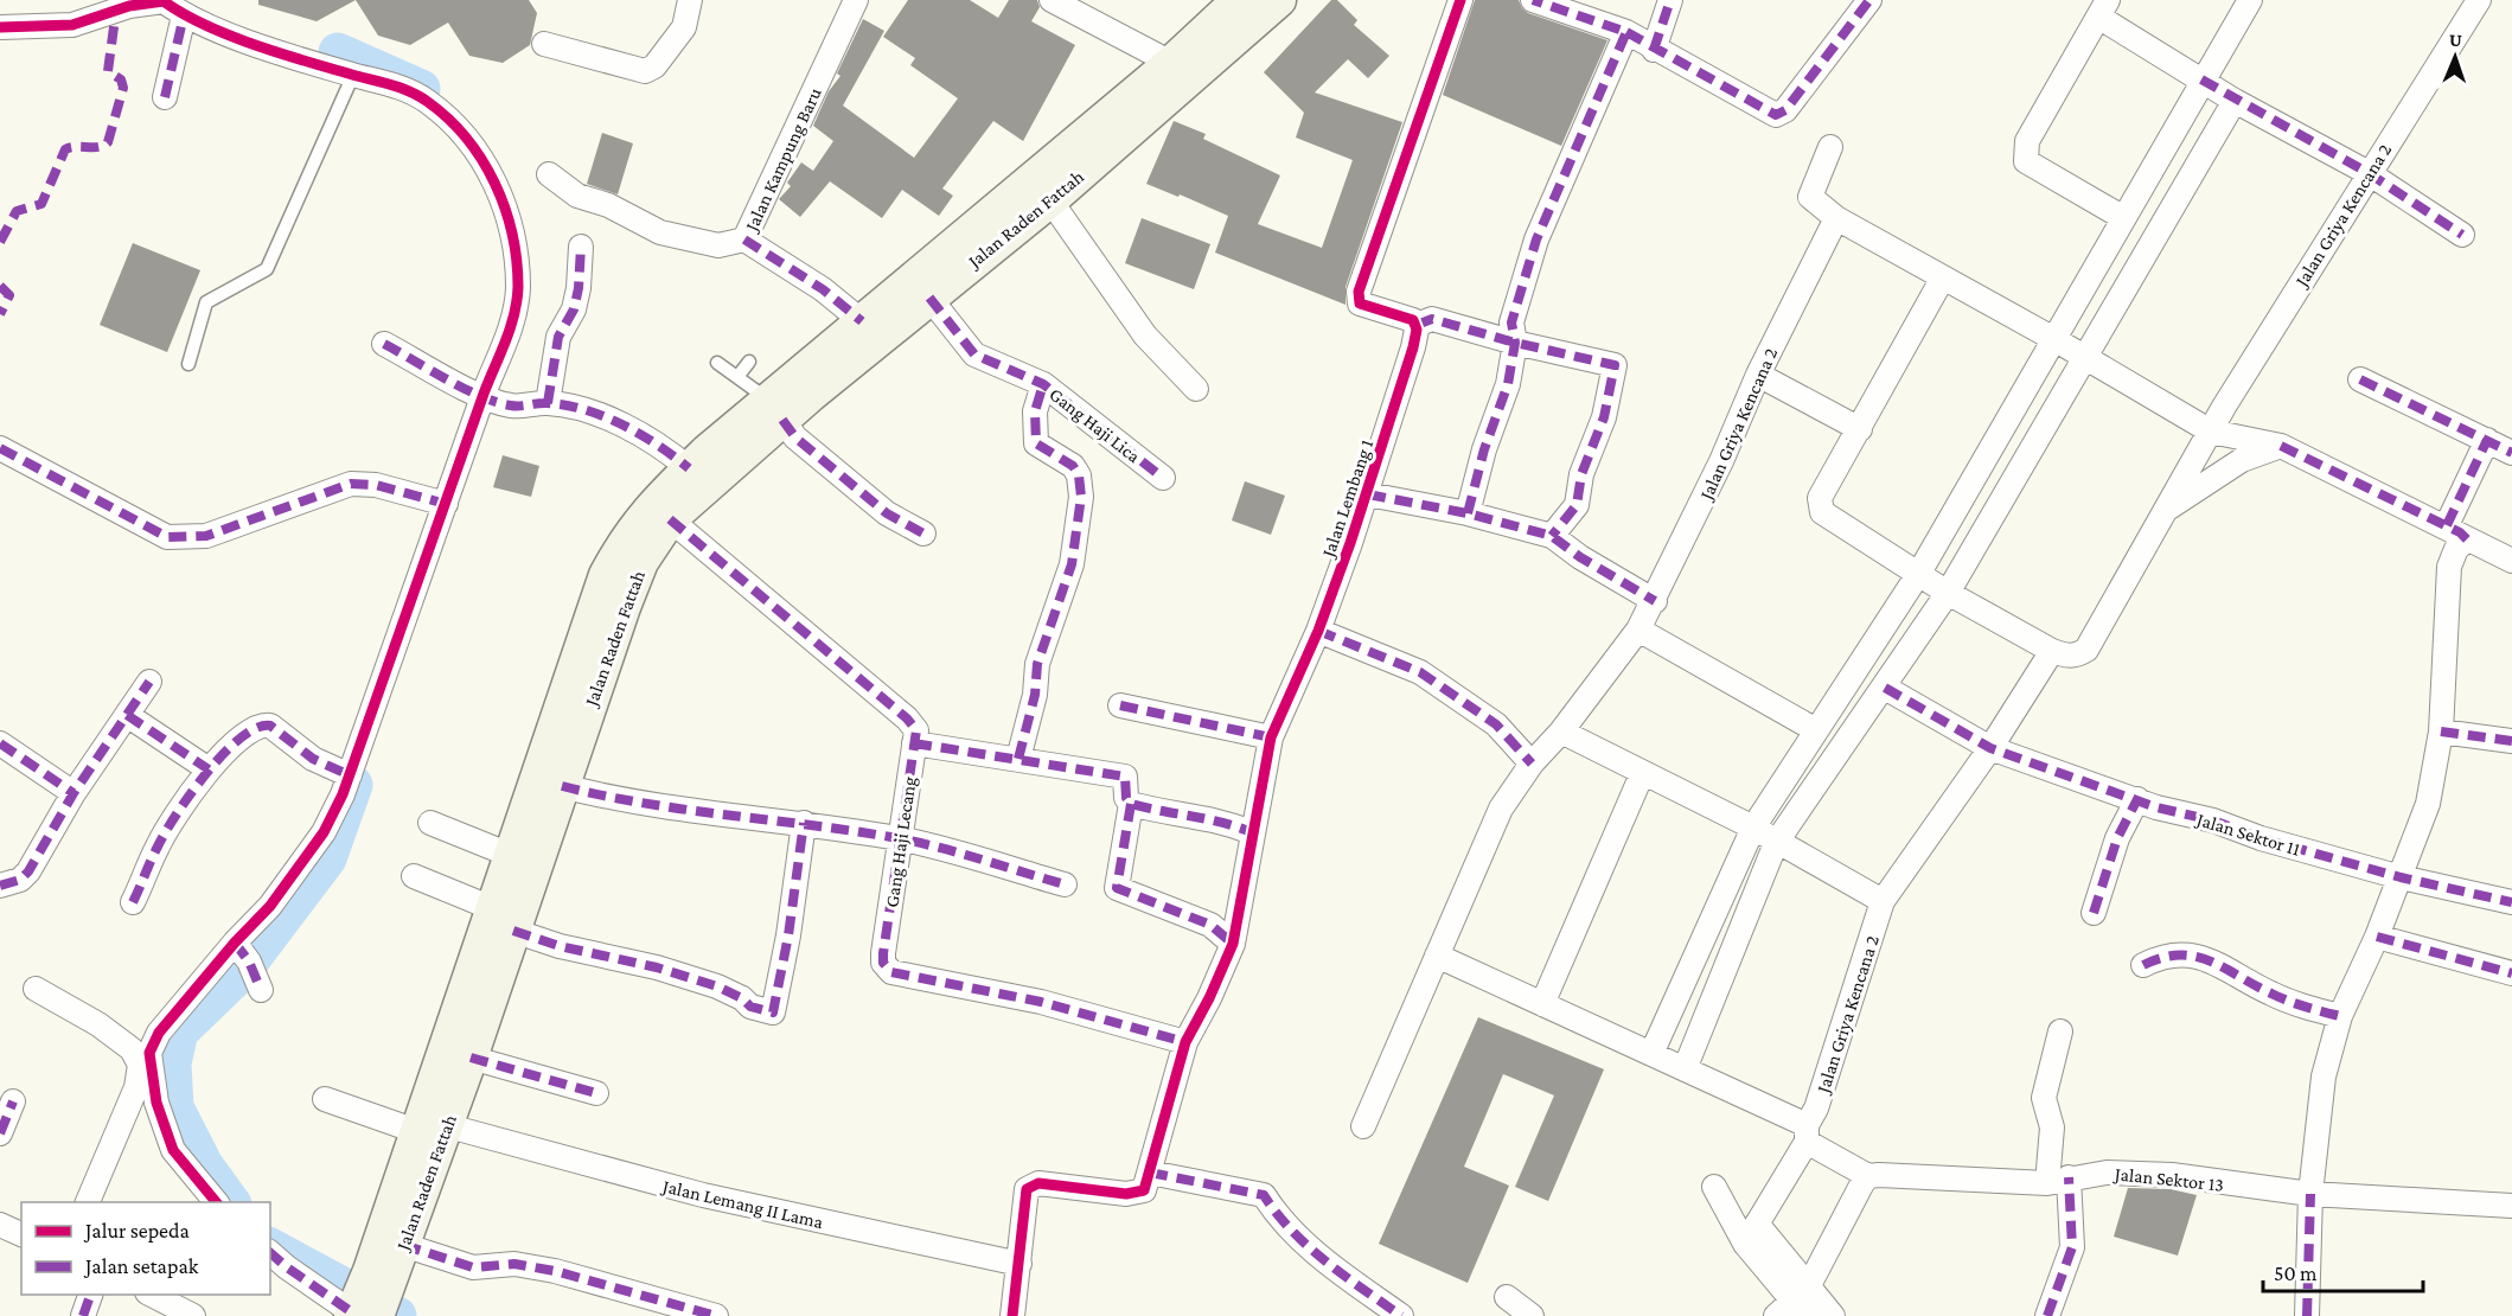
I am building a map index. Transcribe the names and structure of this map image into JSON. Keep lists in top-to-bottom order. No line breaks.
{"streets":{"main road":["Jalan Raden Fattah"],"street":["Jalan Kampung Baru","Jalan Griya Kencana 2","Gang Haji Lica","Jalan Lembang 1","Jalan Sektor 11","Gang Haji Lecang","Jalan Sektor 13","Jalan Lemang II Lama"]},"crossings":[["Jalan Griya Kencana 2","Jalan Sektor 11"],["Jalan Raden Fattah","Gang Haji Lica"],["Jalan Raden Fattah","Jalan Lemang II Lama"],["Jalan Lembang 1","Gang Haji Lecang"]],"legend":["Jalur sepeda","Jalan setapak"],"scale_bar":"50 m","north":"top"}
